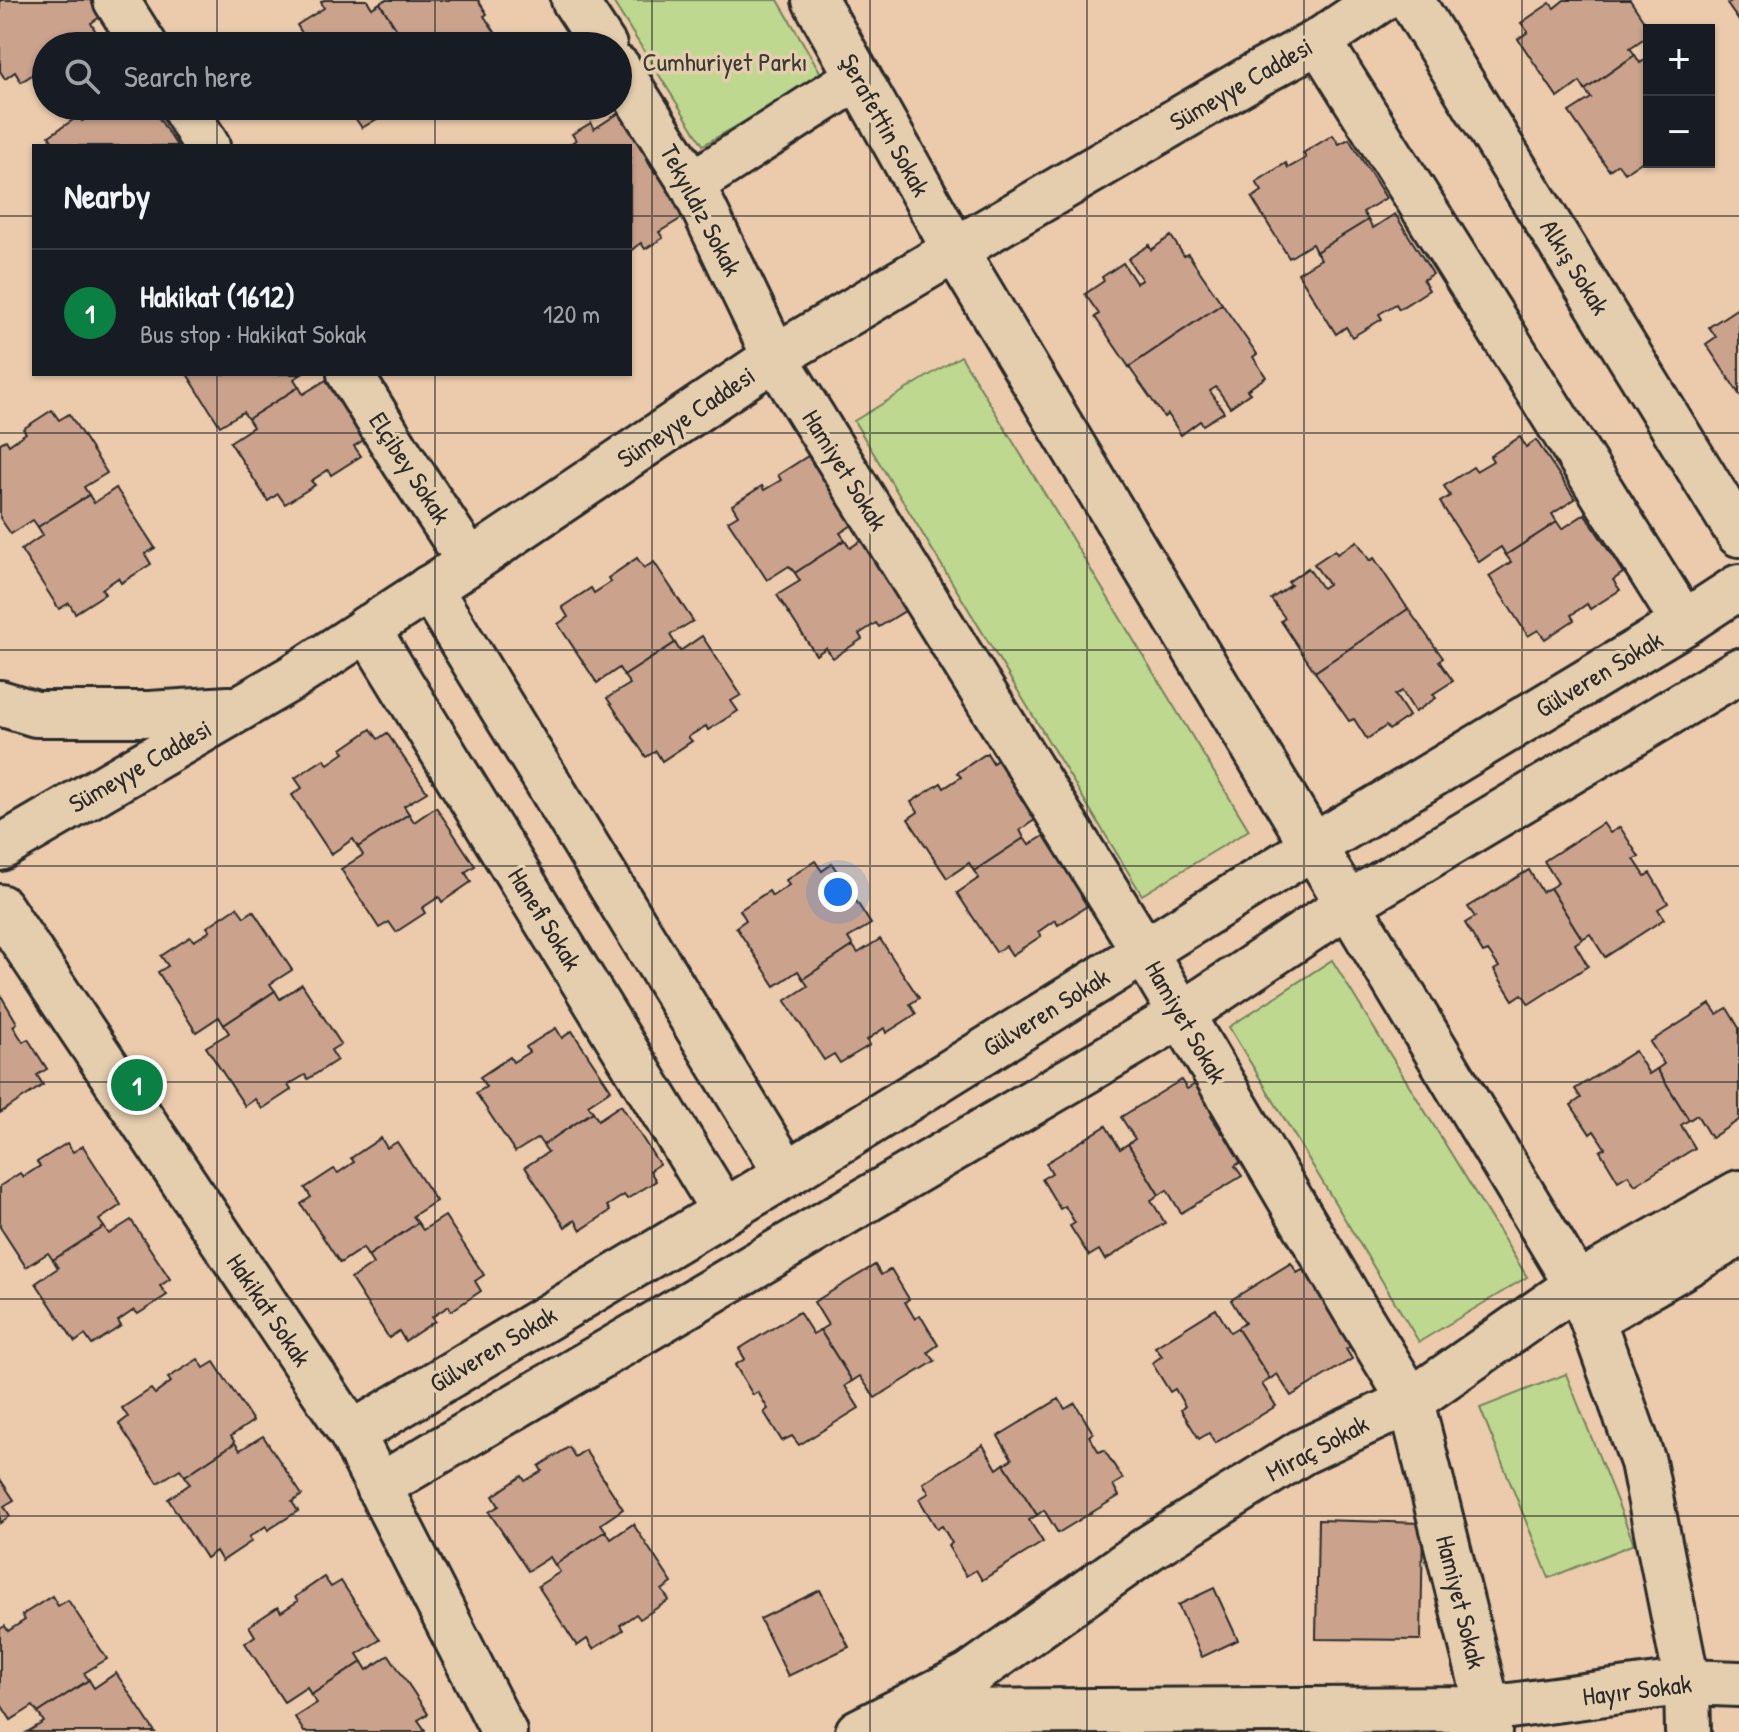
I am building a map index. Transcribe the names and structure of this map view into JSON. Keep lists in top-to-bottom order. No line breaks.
{"streets":{"street":["Sümeyye Caddesi","Şerafettin Sokak","Tekyıldız Sokak","Alkış Sokak","Elçibey Sokak","Hamiyet Sokak","Gülveren Sokak","Hanefi Sokak","Hakikat Sokak","Miraç Sokak","Hayır Sokak"]},"crossings":[["Sümeyye Caddesi","Şerafettin Sokak"],["Sümeyye Caddesi","Tekyıldız Sokak"],["Sümeyye Caddesi","Elçibey Sokak"],["Sümeyye Caddesi","Hamiyet Sokak"],["Sümeyye Caddesi","Hanefi Sokak"],["Şerafettin Sokak","Gülveren Sokak"],["Şerafettin Sokak","Miraç Sokak"],["Şerafettin Sokak","Hayır Sokak"],["Tekyıldız Sokak","Hamiyet Sokak"],["Hamiyet Sokak","Gülveren Sokak"],["Hamiyet Sokak","Miraç Sokak"],["Hamiyet Sokak","Hayır Sokak"],["Gülveren Sokak","Hanefi Sokak"],["Gülveren Sokak","Hakikat Sokak"],["Miraç Sokak","Hayır Sokak"]],"parks":["Cumhuriyet Parkı"],"page":{"map_buttons":["+","−"],"search":"Search here","heading":"Nearby","list":[{"mark":"1","name":"Hakikat (1612)","note":"Bus stop · Hakikat Sokak","value":"120 m"}],"pins":"1"}}
